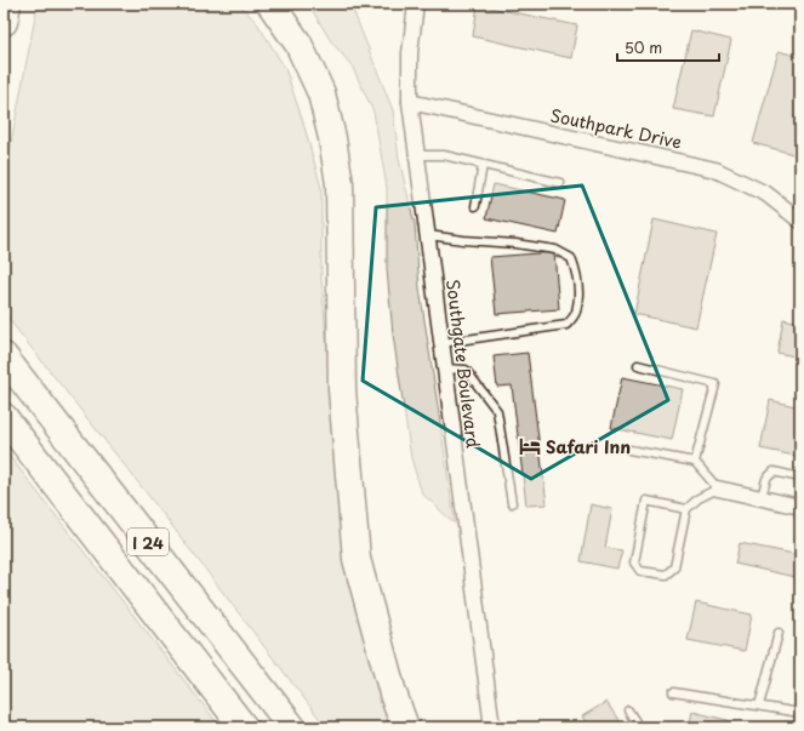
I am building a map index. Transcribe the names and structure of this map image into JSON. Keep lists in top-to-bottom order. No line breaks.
{"streets":{"highway":["I 24"],"street":["Southpark Drive","Southgate Boulevard"]},"crossings":[["Southpark Drive","Southgate Boulevard"]],"places":{"hotel":["Safari Inn"]},"scale_bar":"50 m"}
